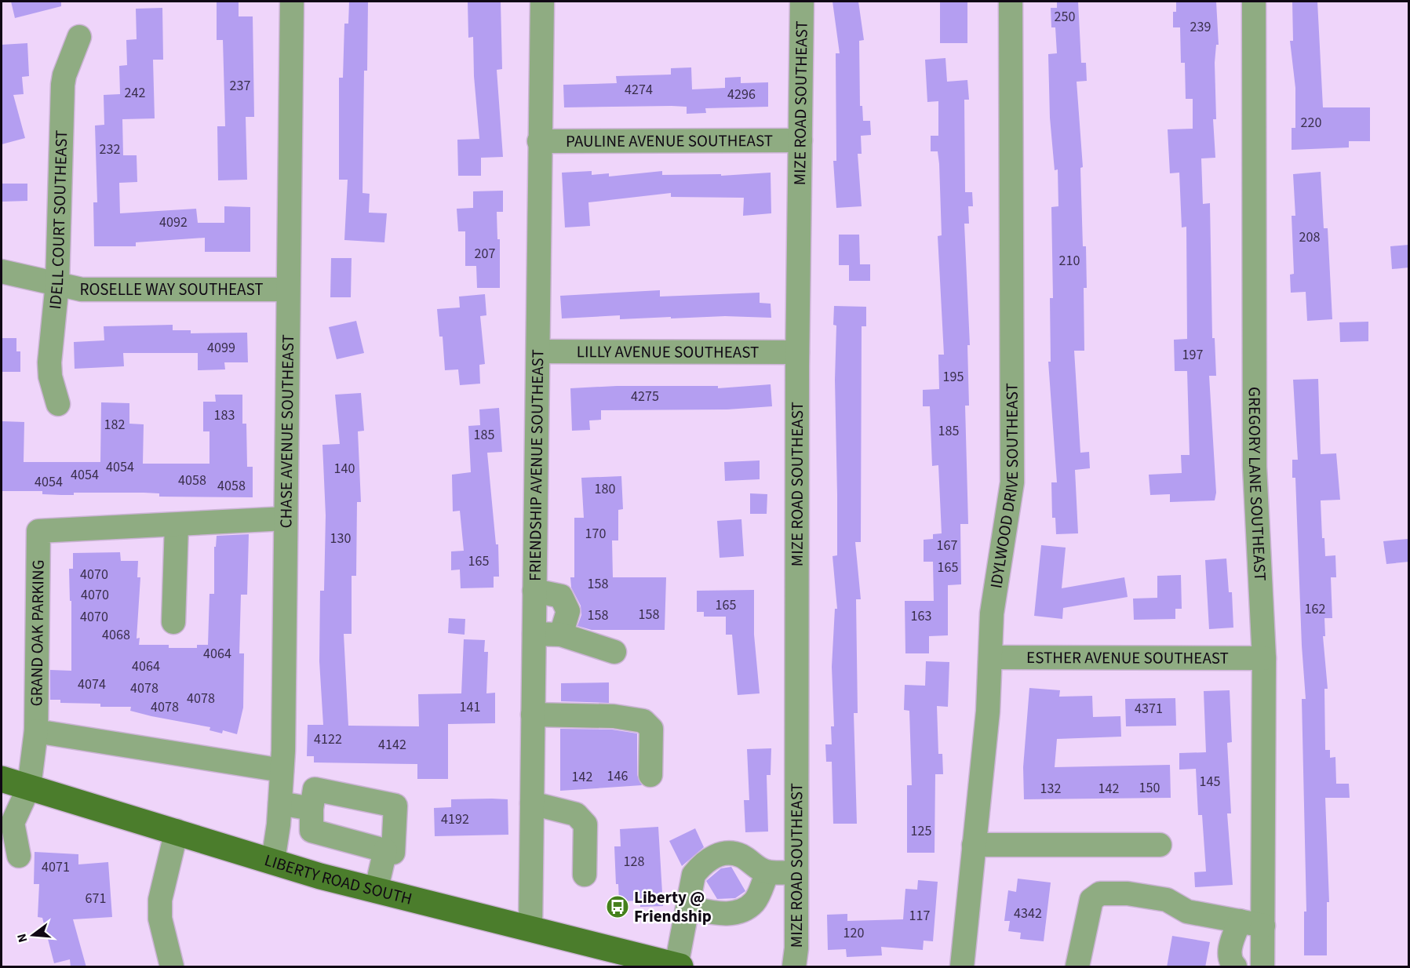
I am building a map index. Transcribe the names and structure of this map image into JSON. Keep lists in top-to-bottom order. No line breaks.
{"streets":{"main road":["LIBERTY ROAD SOUTH"],"street":["MIZE ROAD SOUTHEAST","PAULINE AVENUE SOUTHEAST","IDELL COURT SOUTHEAST","ROSELLE WAY SOUTHEAST","LILLY AVENUE SOUTHEAST","CHASE AVENUE SOUTHEAST","FRIENDSHIP AVENUE SOUTHEAST","GREGORY LANE SOUTHEAST","IDYLWOOD DRIVE SOUTHEAST","GRAND OAK PARKING","ESTHER AVENUE SOUTHEAST"]},"crossings":[["MIZE ROAD SOUTHEAST","PAULINE AVENUE SOUTHEAST"],["MIZE ROAD SOUTHEAST","LILLY AVENUE SOUTHEAST"],["PAULINE AVENUE SOUTHEAST","FRIENDSHIP AVENUE SOUTHEAST"],["IDELL COURT SOUTHEAST","ROSELLE WAY SOUTHEAST"],["ROSELLE WAY SOUTHEAST","CHASE AVENUE SOUTHEAST"],["LILLY AVENUE SOUTHEAST","FRIENDSHIP AVENUE SOUTHEAST"],["CHASE AVENUE SOUTHEAST","GRAND OAK PARKING"],["CHASE AVENUE SOUTHEAST","LIBERTY ROAD SOUTH"],["FRIENDSHIP AVENUE SOUTHEAST","LIBERTY ROAD SOUTH"],["GREGORY LANE SOUTHEAST","ESTHER AVENUE SOUTHEAST"],["IDYLWOOD DRIVE SOUTHEAST","ESTHER AVENUE SOUTHEAST"]],"places":{"bus stop":["Liberty @ Friendship"]},"house_numbers":["250","239","237","4274","242","4296","220","232","4092","208","207","210","4099","197","195","4275","183","182","185","185","4054","140","4054","4058","4054","4058","180","170","130","167","165","165","4070","158","4070","165","162","158","158","163","4070","4068","4064","4064","4074","4078","4078","4078","141","4371","4122","4142","146","142","145","150","132","142","4192","125","128","4071","671","4342","117","120"],"north":"left"}
